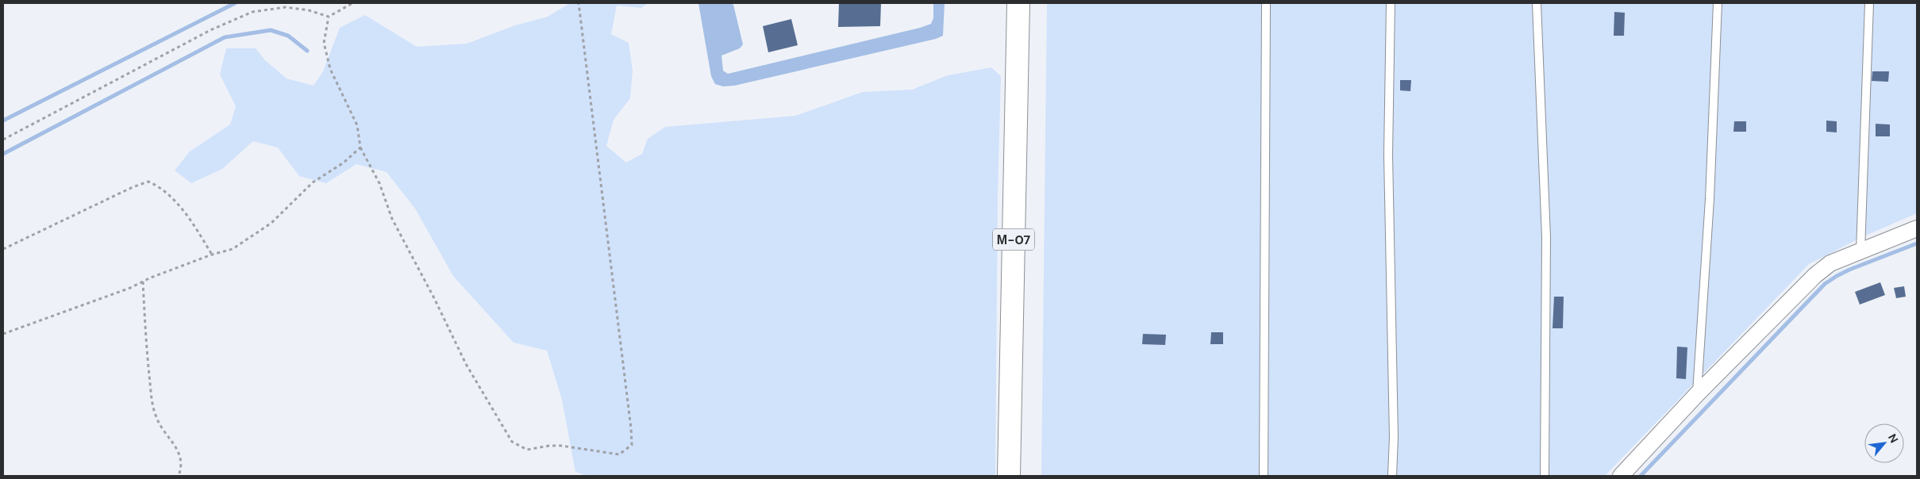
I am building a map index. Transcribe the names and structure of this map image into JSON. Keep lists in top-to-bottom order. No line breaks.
{"streets":{"highway":["М-07"]},"north":"top right"}
